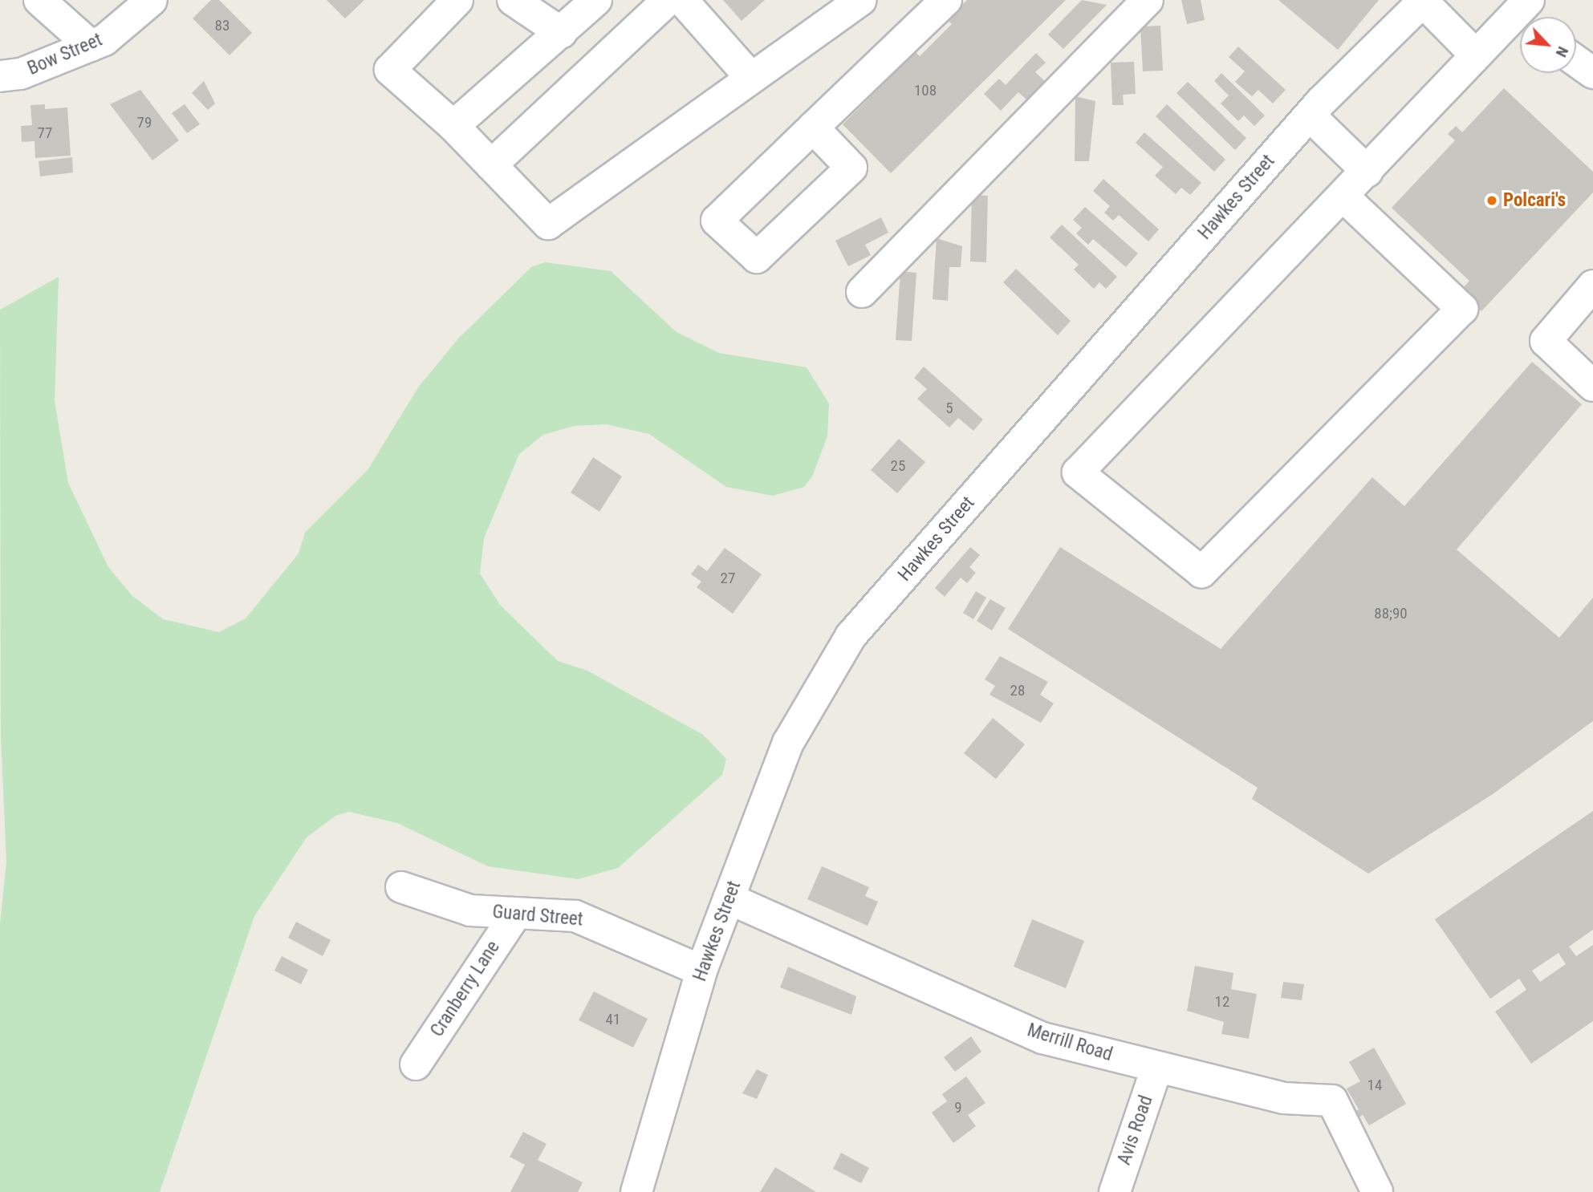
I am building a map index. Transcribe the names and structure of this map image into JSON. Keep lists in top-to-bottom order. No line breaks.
{"streets":{"street":["Bow Street","Hawkes Street","Guard Street","Cranberry Lane","Merrill Road","Avis Road"]},"crossings":[["Hawkes Street","Guard Street"],["Hawkes Street","Merrill Road"],["Guard Street","Cranberry Lane"],["Merrill Road","Avis Road"]],"places":["Polcari's"],"house_numbers":["83","108","79","77","5","25","27","88;90","28","12","41","14","9"],"north":"bottom right"}
